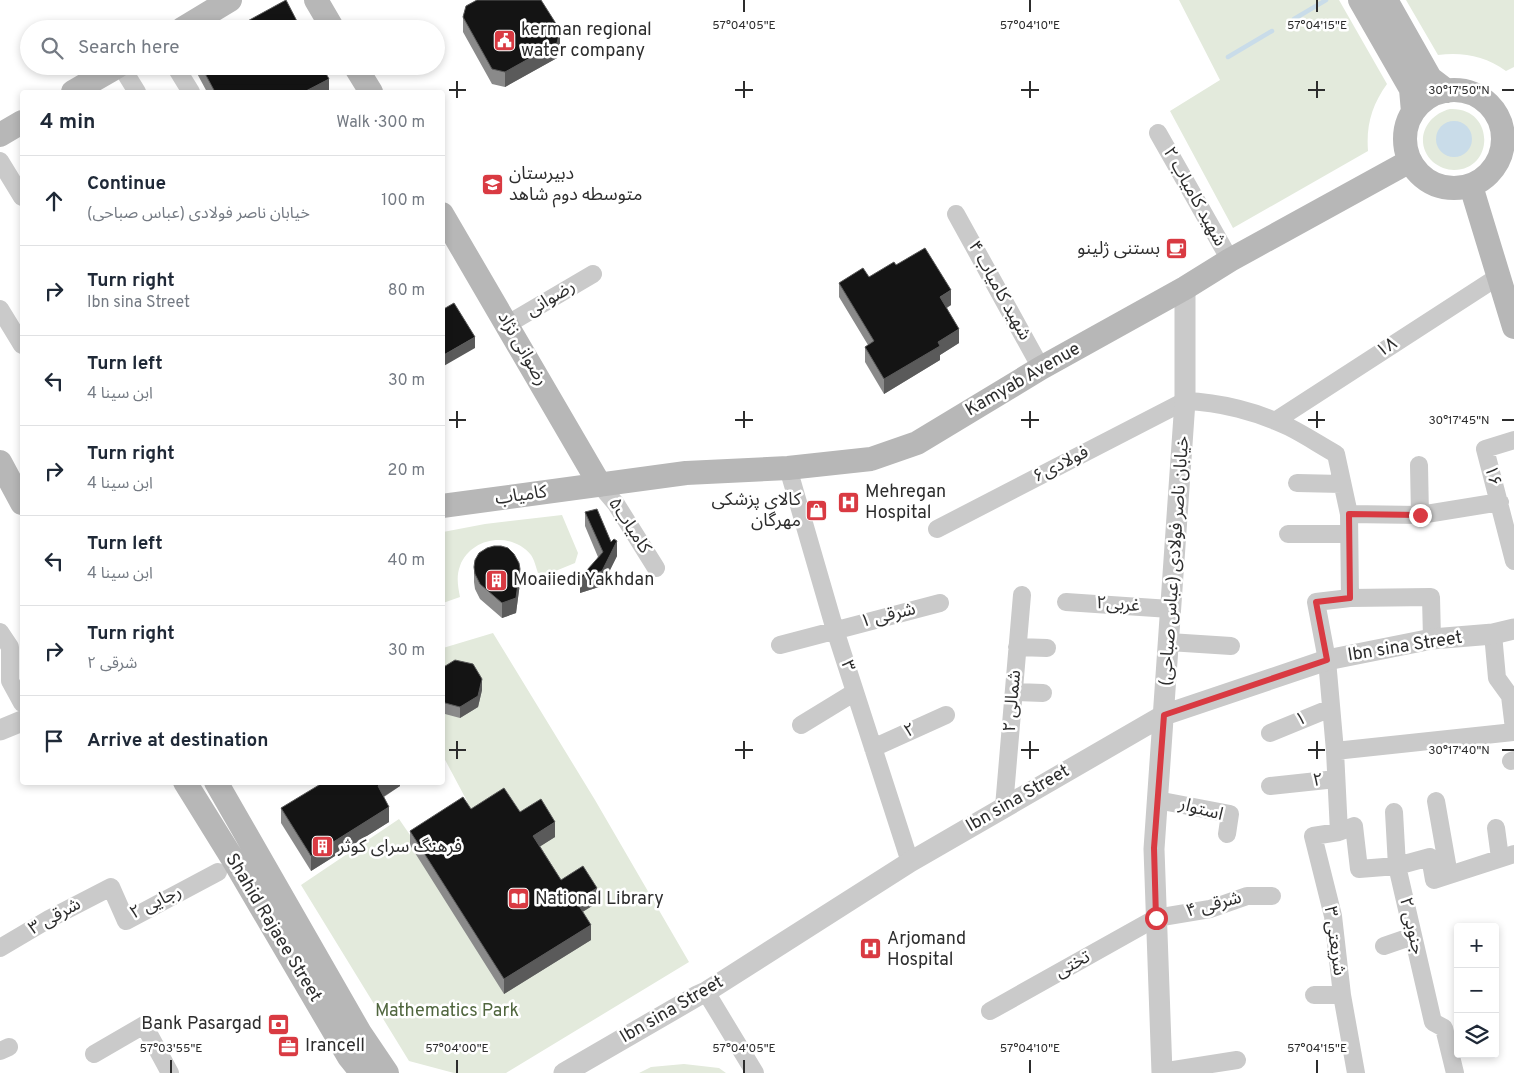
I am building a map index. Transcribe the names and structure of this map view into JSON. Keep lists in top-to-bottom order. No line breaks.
{"streets":{"main road":["رضوانی نژاد","Kamyab Avenue","کامیاب","Shahid Rajaee Street"],"street":["شهید کامیاب ۲","شهید کامیاب ۴","رضوانی","۱۸","فولادی۶","۱۶","کامیاب۵","خیابان ناصر فولادی (عباس صباحی)","غربی۲","۱ شرقی","Ibn sina Street","۳","۲ شمالی","۱","۲","استوار","رجایی ۲","۴ شرقی","شرقی ۳","۲ جنوبی","شریعتی ۳","تختی"]},"crossings":[["شهید کامیاب ۲","Kamyab Avenue"],["شهید کامیاب ۴","Kamyab Avenue"],["رضوانی","رضوانی نژاد"],["رضوانی نژاد","Kamyab Avenue"],["رضوانی نژاد","کامیاب"],["رضوانی نژاد","کامیاب۵"],["Kamyab Avenue","کامیاب"],["Kamyab Avenue","کامیاب۵"],["Kamyab Avenue","خیابان ناصر فولادی (عباس صباحی)"],["Kamyab Avenue","۳"],["فولادی۶","خیابان ناصر فولادی (عباس صباحی)"],["کامیاب","کامیاب۵"],["خیابان ناصر فولادی (عباس صباحی)","غربی۲"],["خیابان ناصر فولادی (عباس صباحی)","Ibn sina Street"],["خیابان ناصر فولادی (عباس صباحی)","استوار"],["خیابان ناصر فولادی (عباس صباحی)","۴ شرقی"],["خیابان ناصر فولادی (عباس صباحی)","تختی"],["۱ شرقی","۳"],["Ibn sina Street","۳"],["Ibn sina Street","۲ شمالی"],["۳","۲"],["رجایی ۲","شرقی ۳"],["۴ شرقی","تختی"]],"parks":["Mathematics Park"],"places":{"public building":["kerman regional water company"],"school or university":["دبیرستان متوسطه دوم شاهد"],"cafe":["بستنی ژلینو"],"hospital":["Mehregan Hospital","Arjomand Hospital"],"shop":["کالای پزشکی مهرگان"],"building":["Moaiiedi Yakhdan","فرهنگ سرای کوثر"],"library":["National Library"],"bank":["Bank Pasargad"],"office":["Irancell"]},"page":{"search":"Search here","heading":["4 min","Walk · 300 m"],"list":[["Continue","خیابان ناصر فولادی (عباس صباحی)","100 m"],["Turn right","Ibn sina Street","80 m"],["Turn left","ابن سینا 4","30 m"],["Turn right","ابن سینا 4","20 m"],["Turn left","ابن سینا 4","40 m"],["Turn right","۲ شرقی","30 m"],"Arrive at destination"],"map_buttons":["+","−"]},"coordinates":["57°04'05\"E","57°04'10\"E","57°04'15\"E","30°17'50\"N","30°17'45\"N","30°17'40\"N","57°03'55\"E","57°04'00\"E"]}
